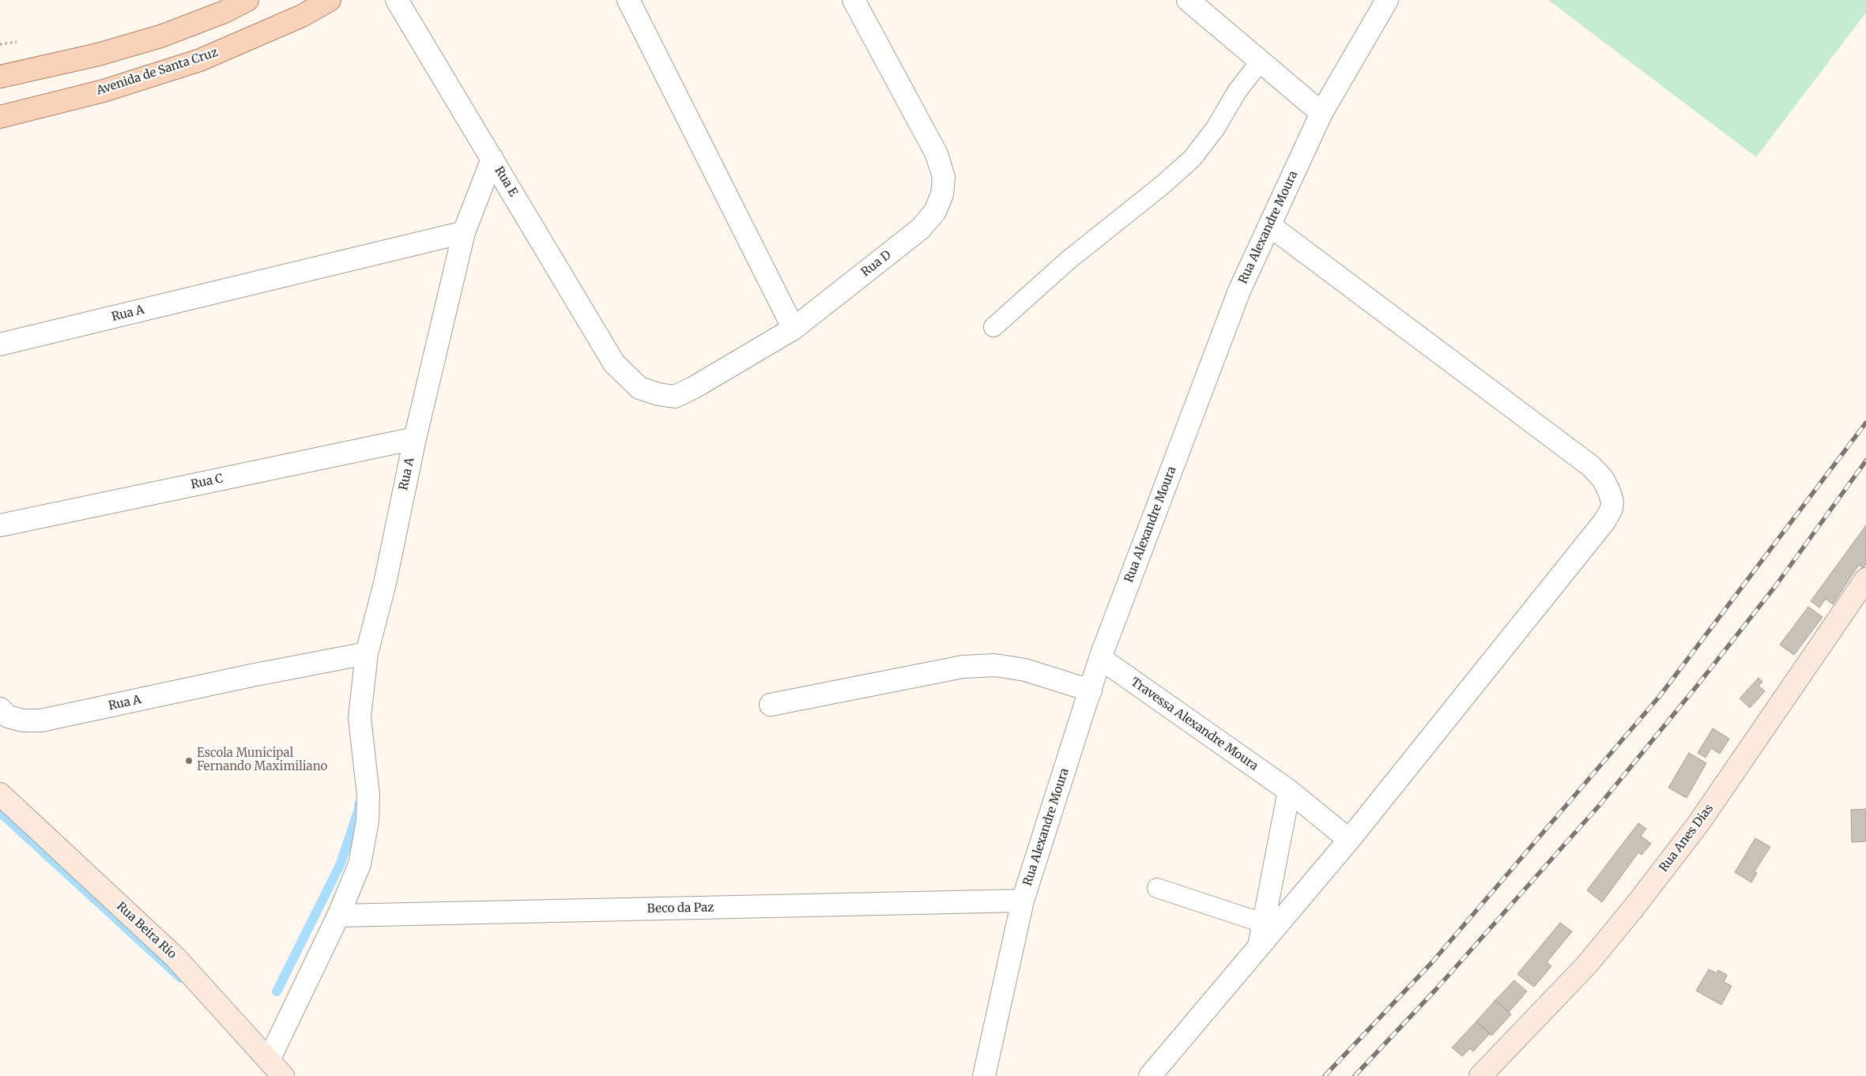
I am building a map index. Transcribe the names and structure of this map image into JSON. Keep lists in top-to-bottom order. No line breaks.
{"streets":{"main road":["Avenida de Santa Cruz"],"street":["Rua E","Rua Alexandre Moura","Rua D","Rua A","Rua C","Travessa Alexandre Moura","Rua Anes Dias","Beco da Paz","Rua Beira Rio"]},"crossings":[["Rua E","Rua D"],["Rua E","Rua A"],["Rua Alexandre Moura","Travessa Alexandre Moura"],["Rua Alexandre Moura","Beco da Paz"],["Rua A","Rua C"],["Rua A","Beco da Paz"],["Rua A","Rua Beira Rio"]],"places":["Escola Municipal Fernando Maximiliano"]}
